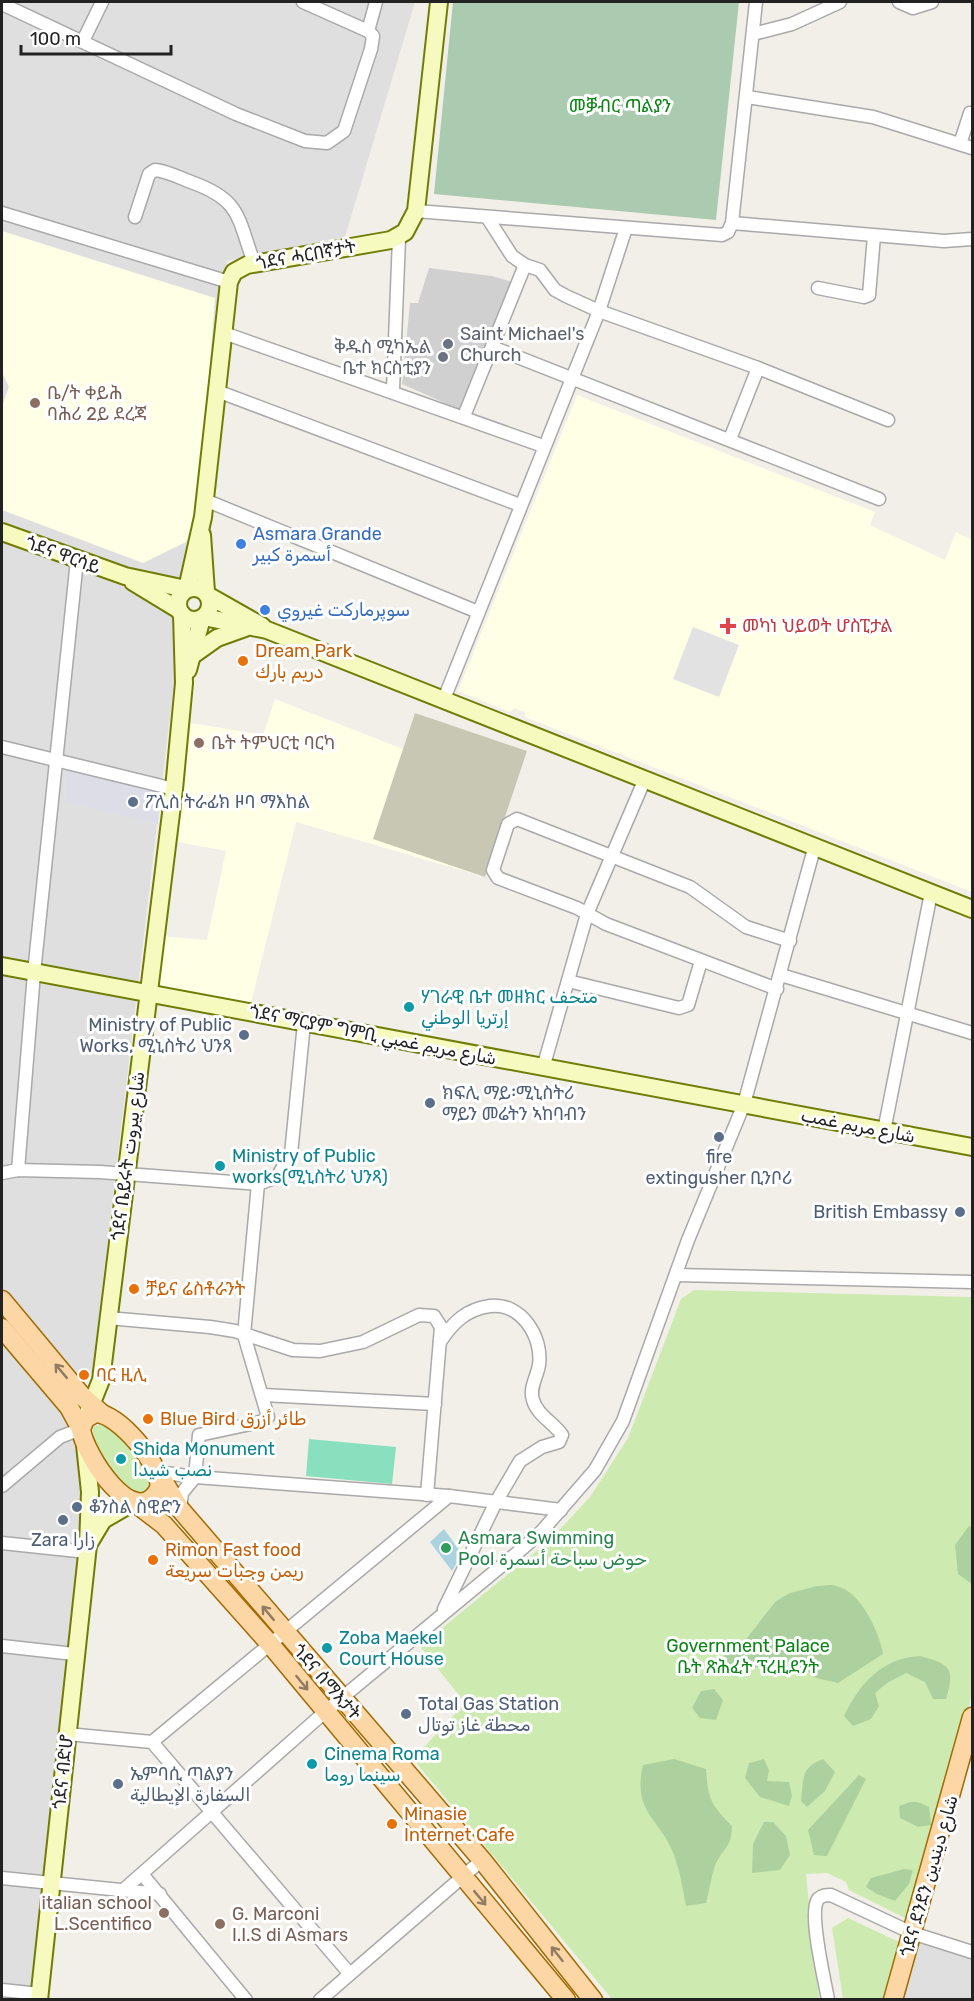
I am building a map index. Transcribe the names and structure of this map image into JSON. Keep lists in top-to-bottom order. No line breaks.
{"streets":{"main road":["ጎደና ሓርበኛታት","ጎደና ዋርሳይ","ጎደና ማርያም ግምቢ شارع مريم غمبي","شارع مريم غمب","ጎደና ቤይሩት شارع بيروت","ጎደና ሰማእታት","ጎደና ብድሆ","ጎደና ደንደን شارع ديندين"]},"crossings":[["ጎደና ማርያም ግምቢ شارع مريم غمبي","شارع مريم غمب"],["ጎደና ማርያም ግምቢ شارع مريم غمبي","ጎደና ቤይሩት شارع بيروت"],["ጎደና ሰማእታት","ጎደና ብድሆ"]],"parks":["መቓብር ጣልያን","Government Palace ቤት ጽሕፈት ፕረዚደንት"],"places":{"other":["Saint Michael's Church","ቅዱስ ሚካኤል ቤተ ክርስቲያን","ቤ/ት ቀይሕ ባሕሪ 2ይ ደረጃ","Asmara Grande أسمرة كبير","سوپرمارکت غيروي","Dream Park دريم بارك","ቤት ትምህርቲ ባርካ","ፖሊስ ትራፊክ ዞባ ማእከል","ሃገራዊ ቤተ መዘክር متحف إرتريا الوطني","Ministry of Public Works, ሚኒስትሪ ህንጻ","ክፍሊ ማይ፡ሚኒስትሪ ማይን መሬትን ኣከባብን","fire extingusher ቢንቦሪ","Ministry of Public works(ሚኒስትሪ ህንጻ)","British Embassy","ቻይና ሬስቶራንት","ባር ዚሊ","Blue Bird طائر أزرق","Shida Monument نصب شيدا","ቆንስል ስዊድን","Zara زارا","Asmara Swimming Pool حوض سباحة أسمرة","Rimon Fast food ريمن وجبات سريعة","Zoba Maekel Court House","Total Gas Station محطة غاز توتال","Cinema Roma سينما روما","ኤምባሲ ጣልያን السفارة الإيطالية","Minasie Internet Cafe","italian school L.Scentifico","G. Marconi I.I.S di Asmars"],"health":["መካነ ህይወት ሆስፒታል"]},"scale_bar":"100 m"}
